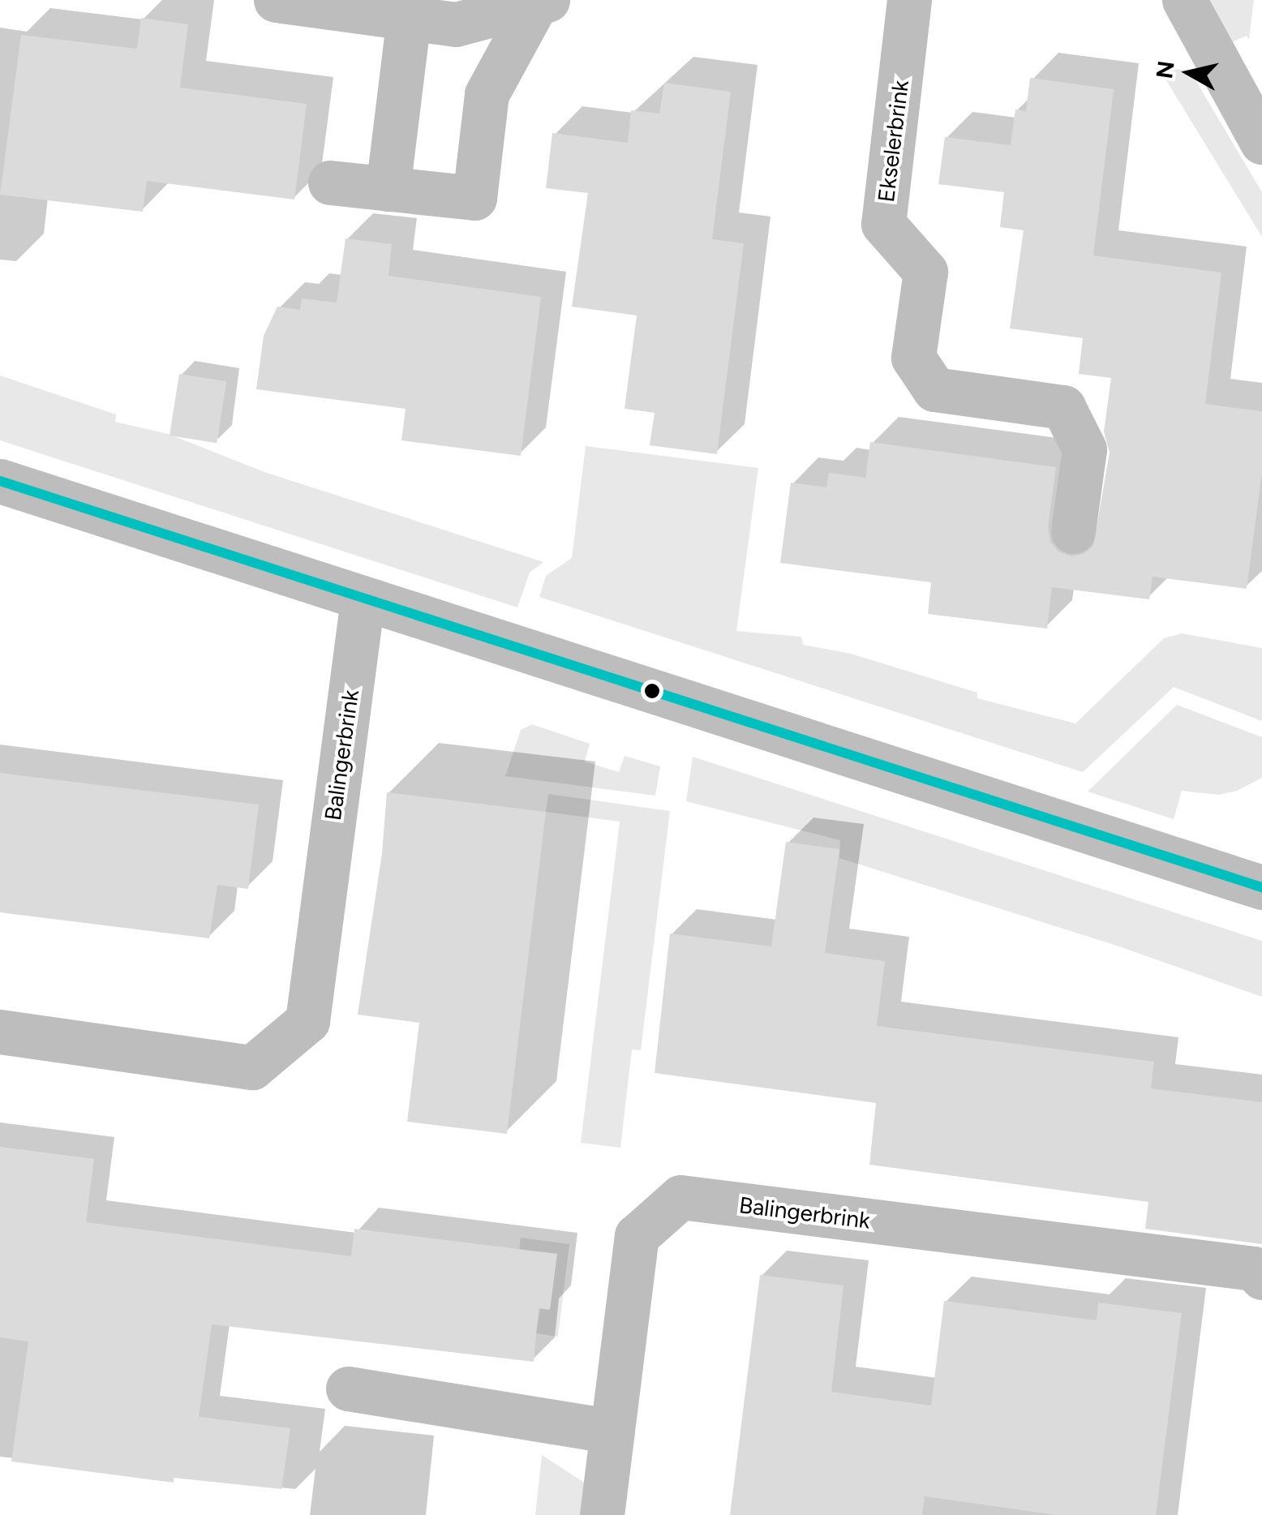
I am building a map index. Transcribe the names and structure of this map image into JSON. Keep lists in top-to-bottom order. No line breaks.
{"streets":{"street":["Ekselerbrink","Balingerbrink"]},"north":"left"}
